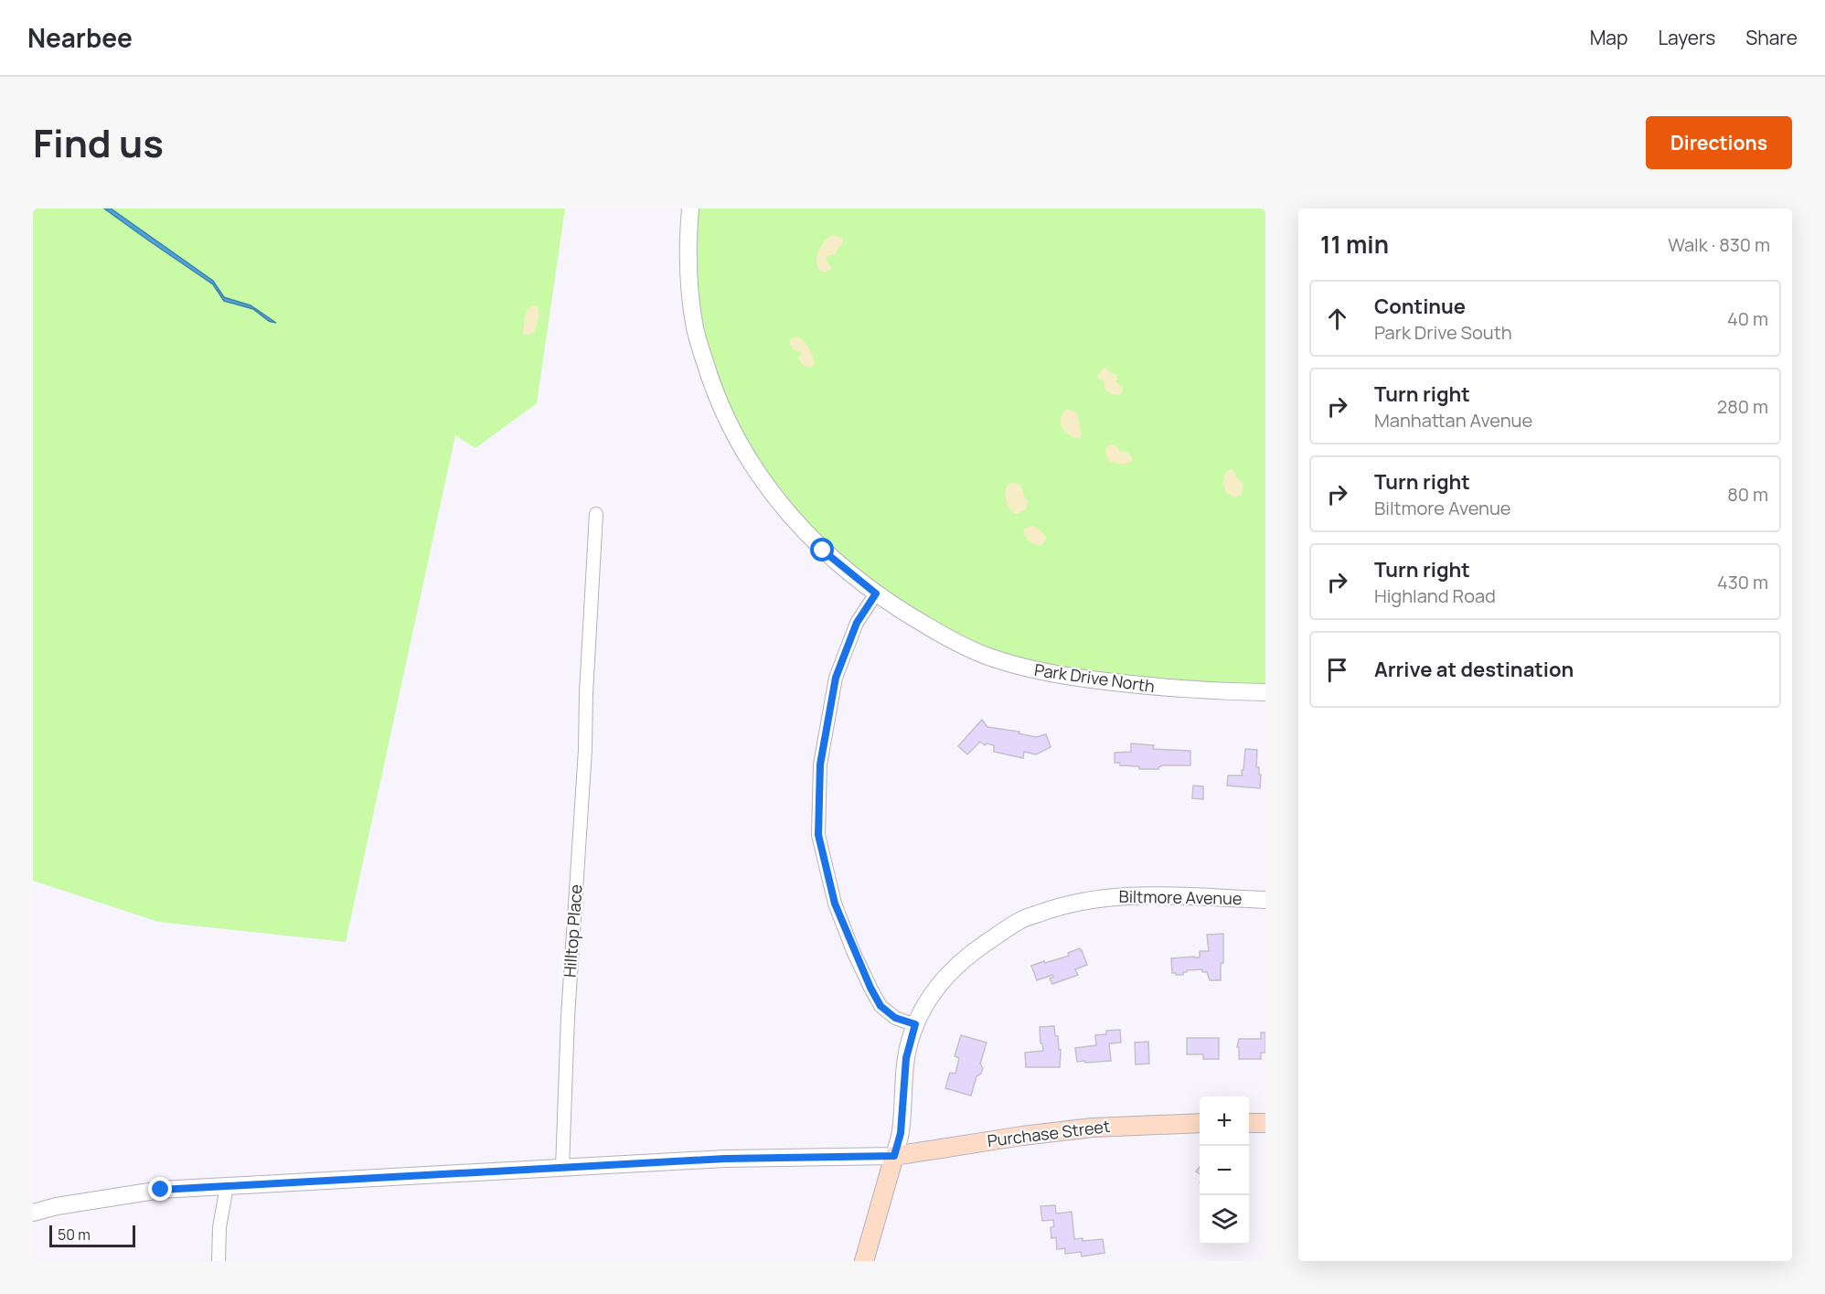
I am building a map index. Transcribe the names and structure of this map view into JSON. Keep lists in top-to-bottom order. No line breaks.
{"streets":{"main road":["Purchase Street"],"street":["Park Drive North","Biltmore Avenue","Hilltop Place"]},"crossings":[["Biltmore Avenue","Purchase Street"]],"scale_bar":"50 m","page":{"header":"Nearbee","nav":["Map","Layers","Share"],"title":"Find us","buttons":"Directions","heading":["11 min","Walk · 830 m"],"list":[["Continue","Park Drive South","40 m"],["Turn right","Manhattan Avenue","280 m"],["Turn right","Biltmore Avenue","80 m"],["Turn right","Highland Road","430 m"],"Arrive at destination"],"map_buttons":["+","−"],"scale":"50 m"}}
